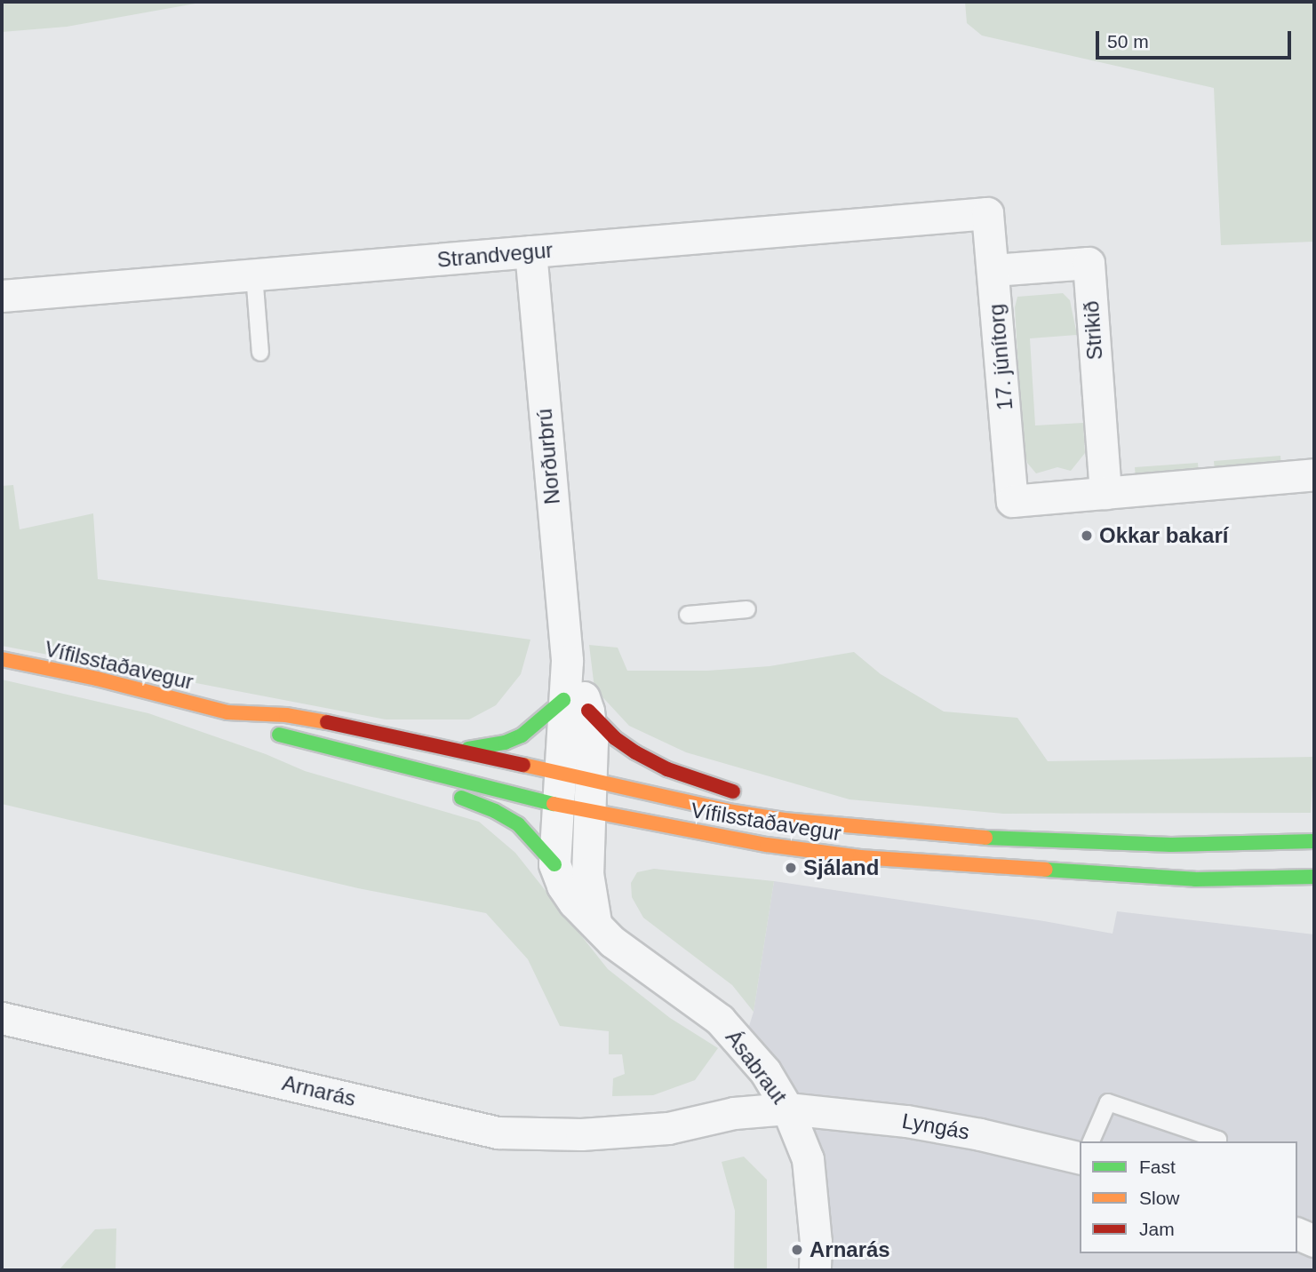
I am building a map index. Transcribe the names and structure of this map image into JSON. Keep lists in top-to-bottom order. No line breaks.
{"streets":{"street":["Strandvegur","Strikið","17. júnítorg","Norðurbrú","Vífilsstaðavegur","Ásabraut","Arnarás","Lyngás"]},"crossings":[["Strandvegur","17. júnítorg"],["Strandvegur","Norðurbrú"],["Strikið","17. júnítorg"],["Norðurbrú","Vífilsstaðavegur"],["Norðurbrú","Ásabraut"],["Vífilsstaðavegur","Ásabraut"],["Ásabraut","Arnarás"],["Ásabraut","Lyngás"],["Arnarás","Lyngás"]],"places":["Okkar bakarí","Sjáland","Arnarás"],"legend":["Fast","Slow","Jam"],"scale_bar":"50 m"}
